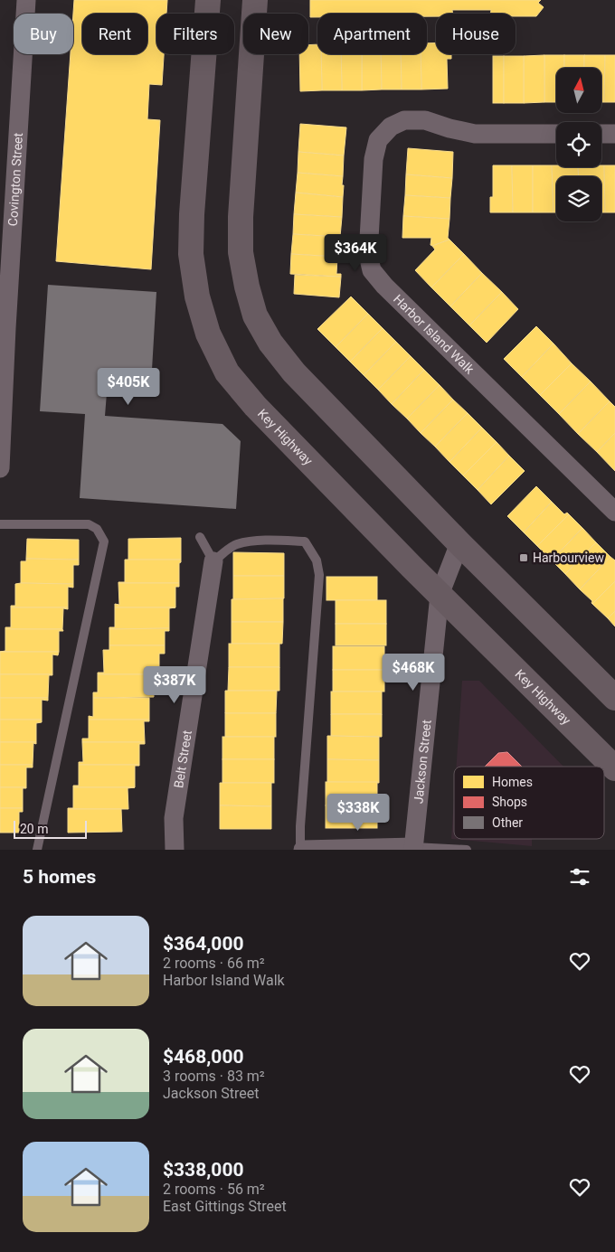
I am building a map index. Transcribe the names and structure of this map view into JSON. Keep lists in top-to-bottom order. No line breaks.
{"streets":{"main road":["Key Highway"],"street":["Covington Street","Harbor Island Walk","Belt Street","Jackson Street"]},"crossings":[["Key Highway","Jackson Street"]],"places":{"transit":["Harbourview"]},"legend":["Homes","Shops","Other"],"scale_bar":"20 m","north":"top","page":{"chip":["Buy","Rent","Filters","New","Apartment","House"],"price":["$364K","$405K","$468K","$387K","$338K"],"scale":"20 m","heading":"5 homes","list":[{"name":"$364,000","note":"2 rooms · 66 m² · Harbor Island Walk"},{"name":"$468,000","note":"3 rooms · 83 m² · Jackson Street"},{"name":"$338,000","note":"2 rooms · 56 m² · East Gittings Street"}]}}
